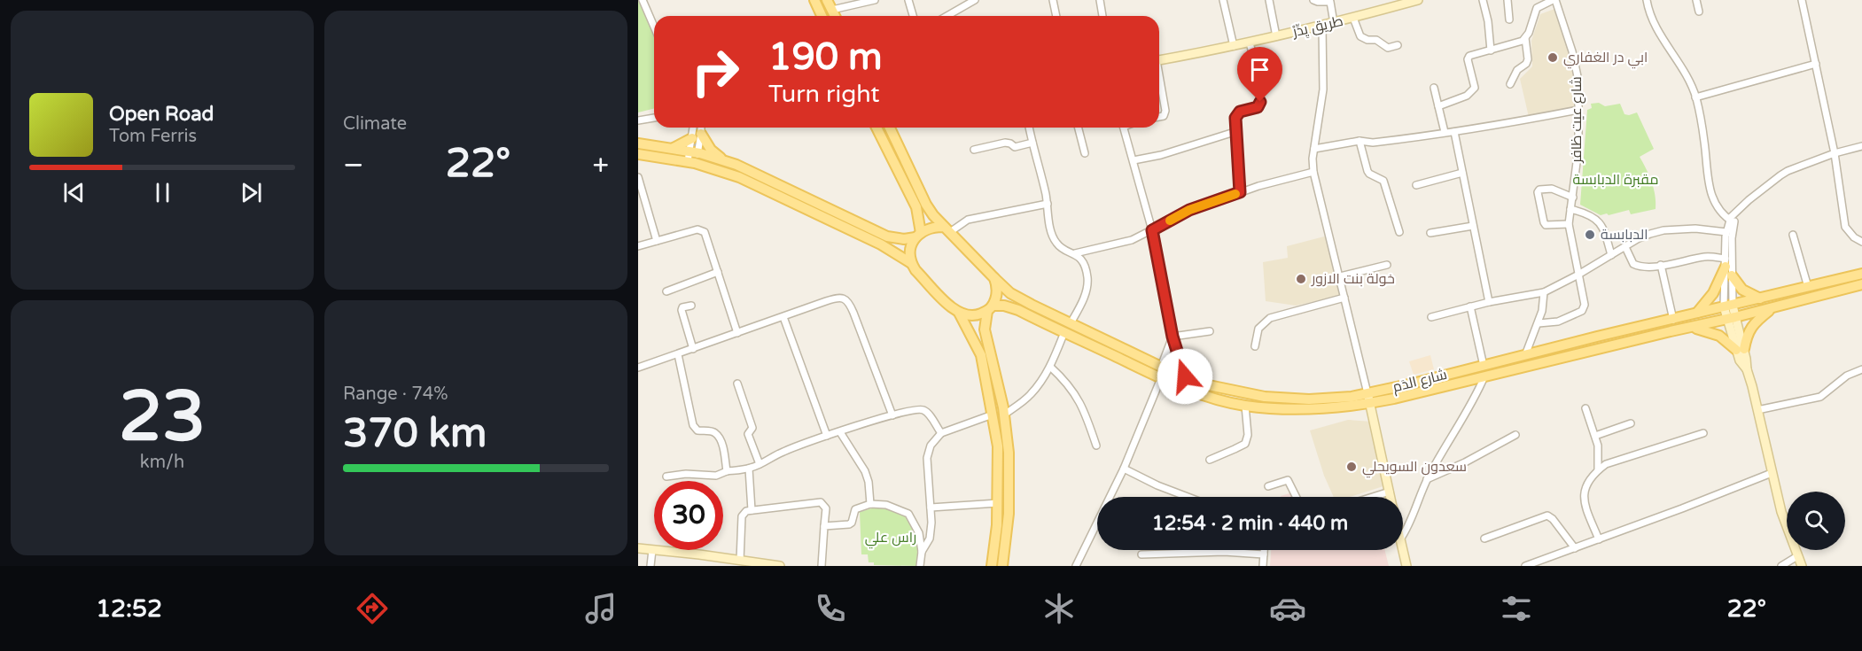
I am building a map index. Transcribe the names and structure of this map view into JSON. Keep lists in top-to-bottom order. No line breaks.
{"streets":{"main road":["شارع الدَم"],"street":["طريق يِدِّرْ","شارع عيت ظافر"]},"parks":["مقبرة الدبابسة","راس علي"],"places":["ابي در الغفاري","الدبابسة","خولة بنت الازور","سعدون السويحلي"],"page":{"tile":["Climate",["23","km/h"],["Range · 74%","370 km"]],"turn":["190 m","Turn right"],"song":["Open Road","Tom Ferris"],"heat":["−","22°","+"],"limit":"30","trip":"12:54 · 2 min · 440 m","tabs":["12:52","22°"]}}
